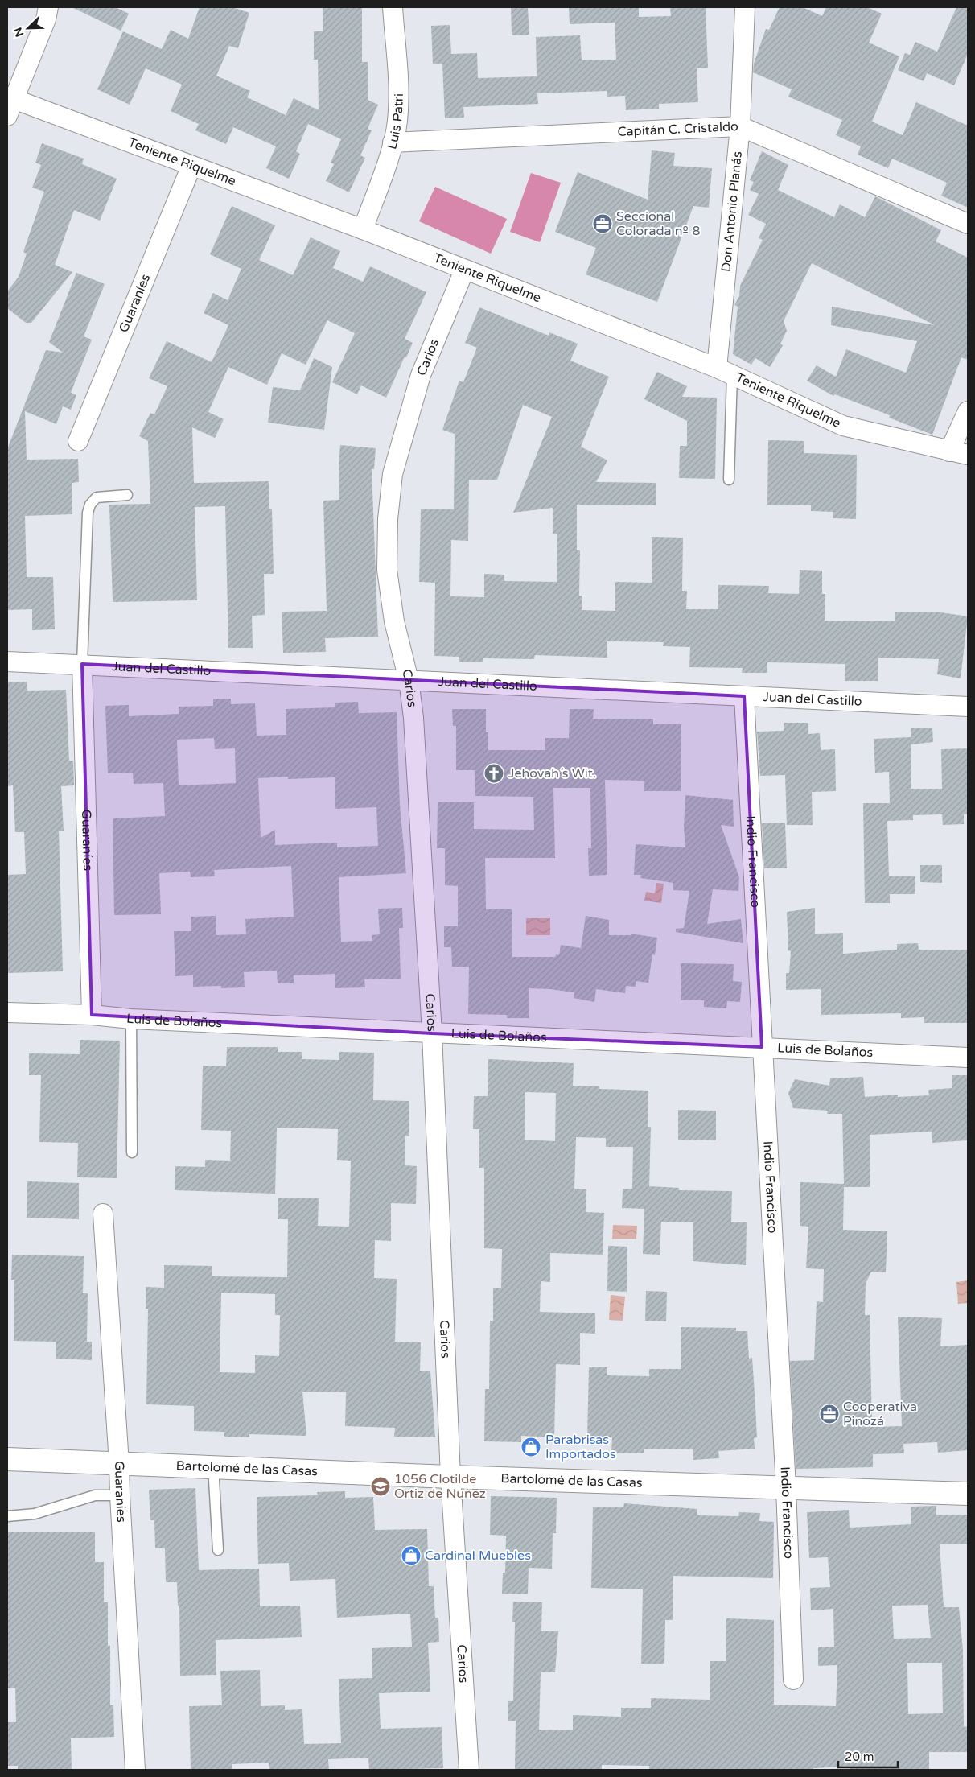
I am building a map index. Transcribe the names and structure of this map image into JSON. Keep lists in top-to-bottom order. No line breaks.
{"streets":{"street":["Luis Patri","Capitán C. Cristaldo","Teniente Riquelme","Don Antonio Planás","Guaraníes","Carios","Juan del Castillo","Indio Francisco","Luis de Bolaños","Bartolomé de las Casas"]},"crossings":[["Luis Patri","Capitán C. Cristaldo"],["Luis Patri","Teniente Riquelme"],["Capitán C. Cristaldo","Don Antonio Planás"],["Teniente Riquelme","Don Antonio Planás"],["Teniente Riquelme","Guaraníes"],["Teniente Riquelme","Carios"],["Guaraníes","Juan del Castillo"],["Guaraníes","Luis de Bolaños"],["Guaraníes","Bartolomé de las Casas"],["Carios","Juan del Castillo"],["Carios","Luis de Bolaños"],["Carios","Bartolomé de las Casas"],["Juan del Castillo","Indio Francisco"],["Indio Francisco","Luis de Bolaños"],["Indio Francisco","Bartolomé de las Casas"]],"places":{"office":["Seccional Colorada nº 8","Cooperativa Pinozá"],"church":["Jehovah´s Wit."],"shop":["Parabrisas Importados","Cardinal Muebles"],"school or university":["1056 Clotilde Ortiz de Nuñez"]},"scale_bar":"20 m","north":"bottom left"}
